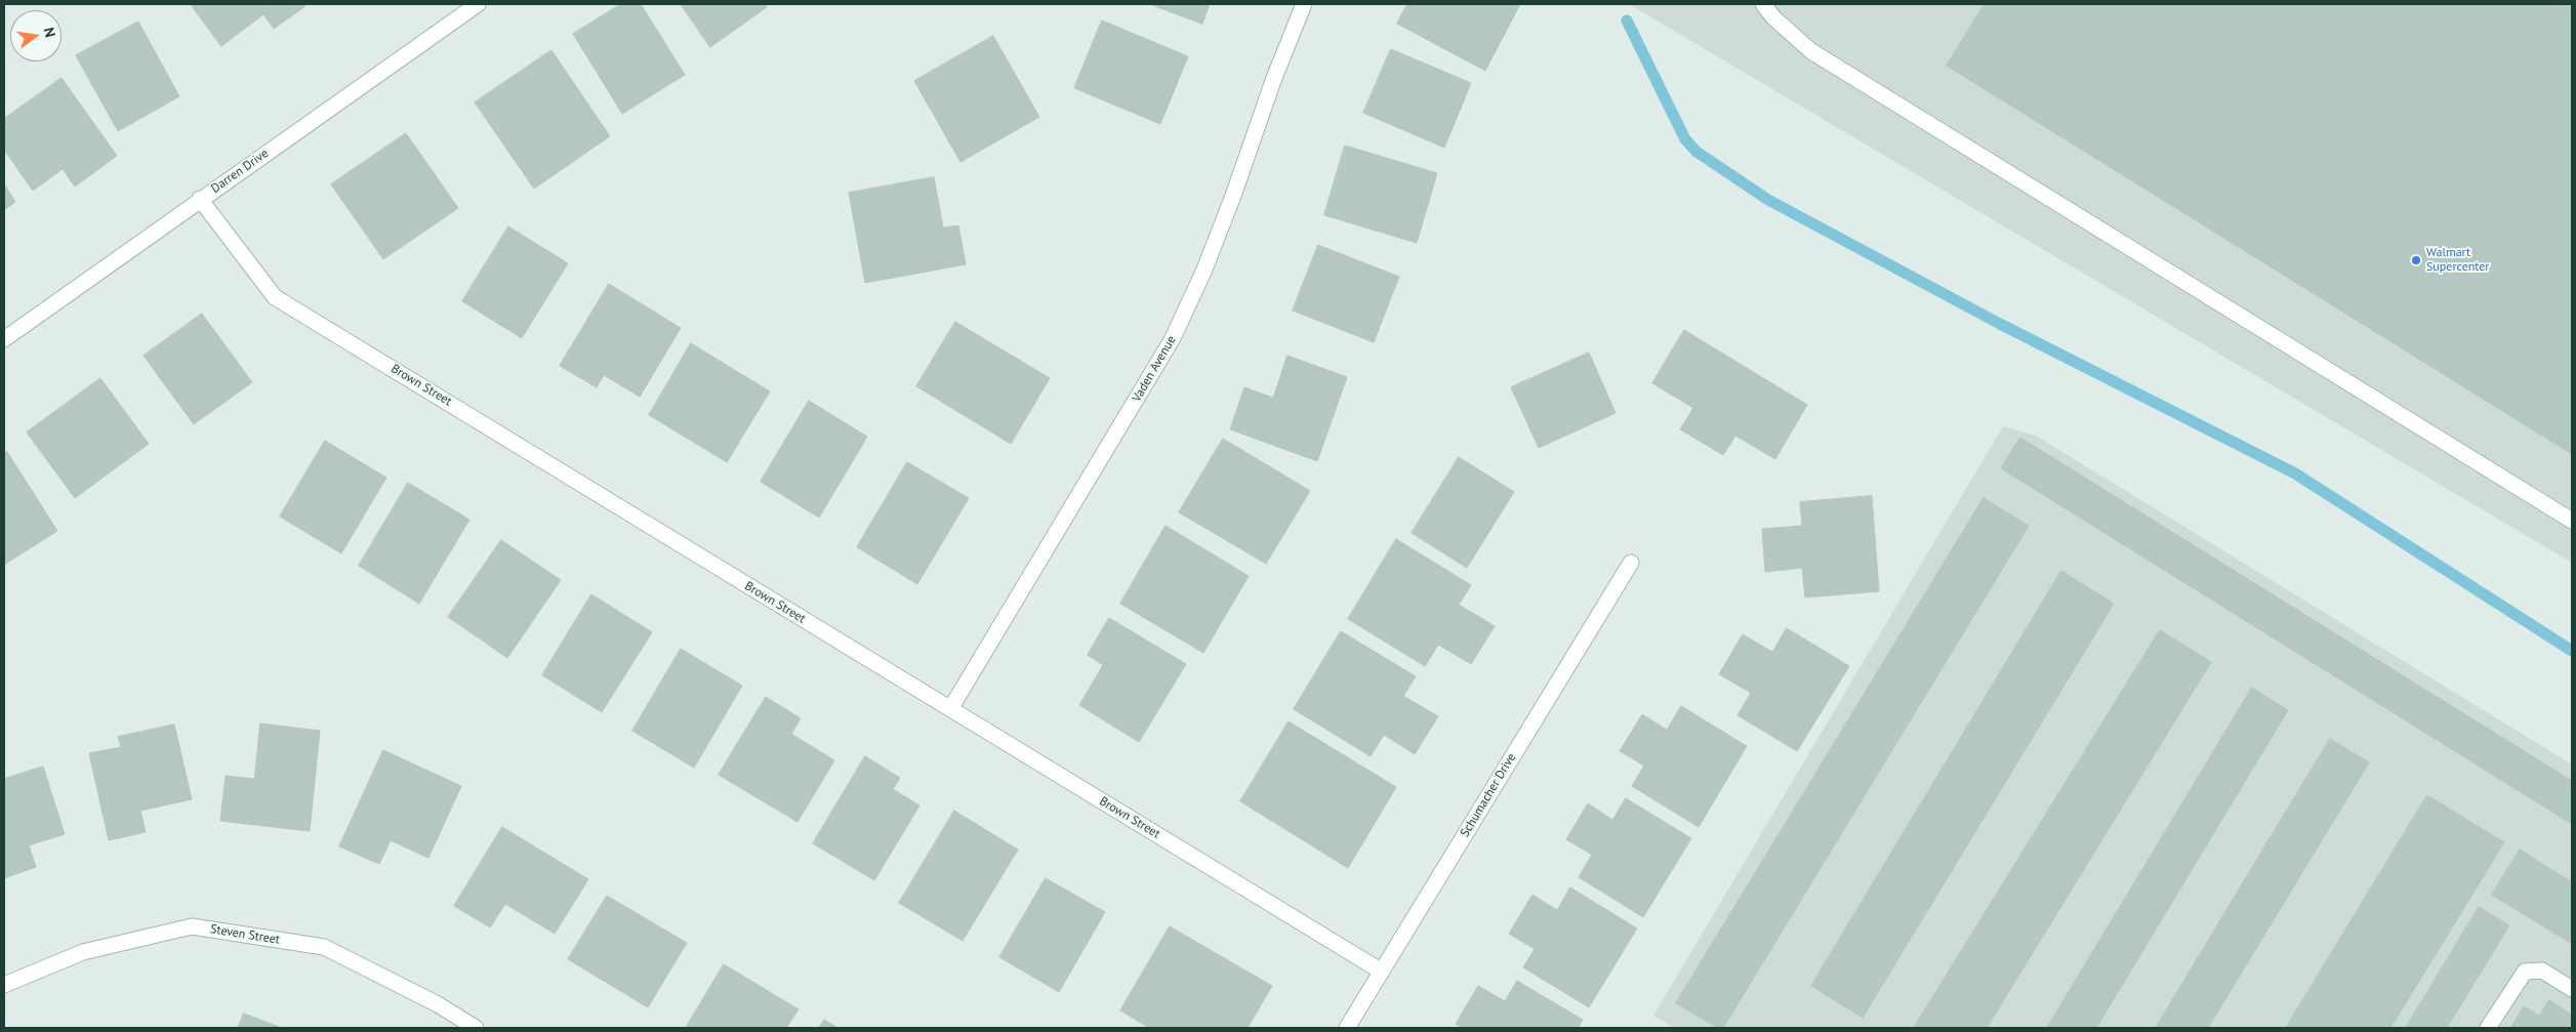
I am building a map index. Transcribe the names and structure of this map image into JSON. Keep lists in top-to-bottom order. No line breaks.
{"streets":{"street":["Darren Drive","Vaden Avenue","Brown Street","Schumacher Drive","Steven Street"]},"crossings":[["Darren Drive","Brown Street"],["Vaden Avenue","Brown Street"],["Brown Street","Schumacher Drive"]],"places":["Walmart Supercenter"],"north":"right"}
